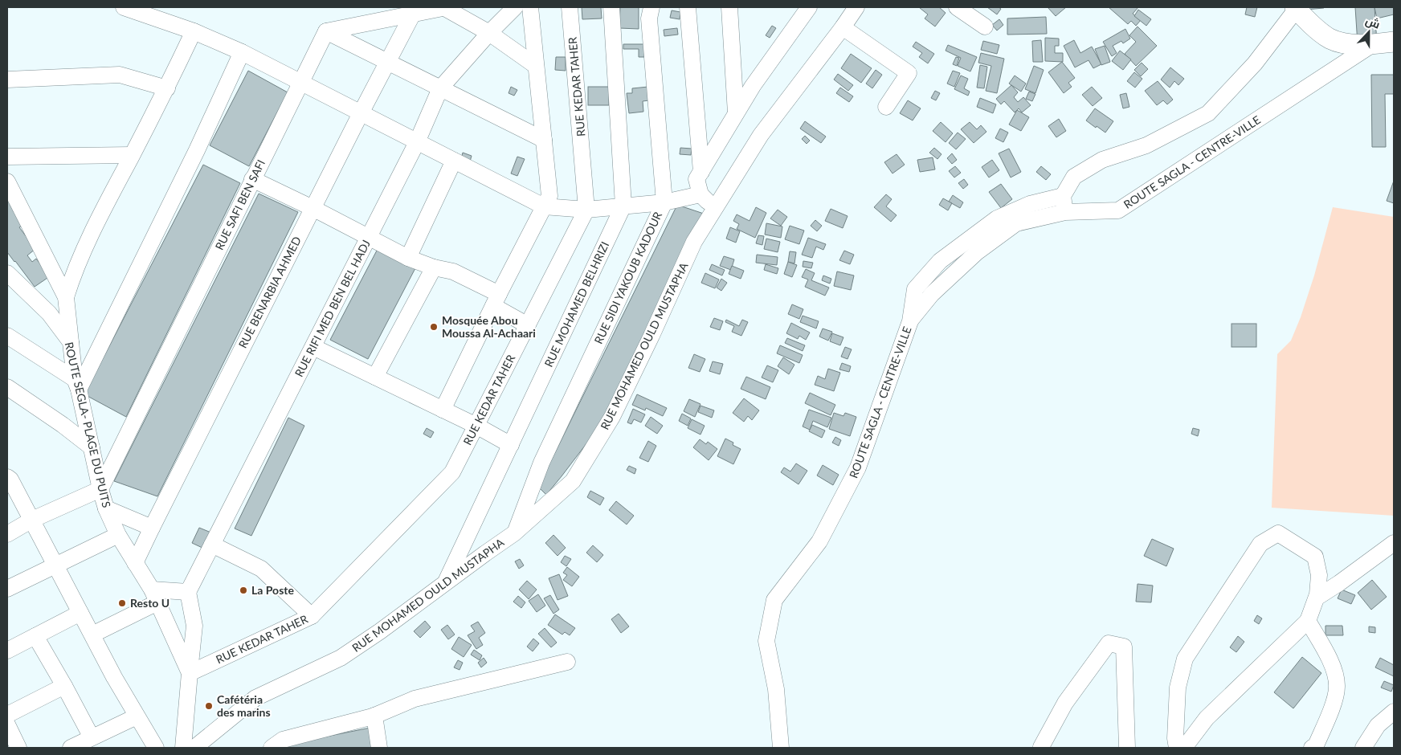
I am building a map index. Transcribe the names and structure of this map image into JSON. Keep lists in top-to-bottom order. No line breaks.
{"streets":{"street":["RUE KEDAR TAHER","ROUTE SAGLA - CENTRE-VILLE","RUE SAFI BEN SAFI","RUE SIDI YAKOUB KADOUR","RUE BENARBIA AHMED","RUE MOHAMED BELHRIZI","RUE RIFI MED BEN BEL HADJ","RUE MOHAMED OULD MUSTAPHA","ROUTE SEGLA- PLAGE DU PUITS"]},"crossings":[["RUE KEDAR TAHER","ROUTE SEGLA- PLAGE DU PUITS"],["RUE SAFI BEN SAFI","ROUTE SEGLA- PLAGE DU PUITS"],["RUE SIDI YAKOUB KADOUR","RUE MOHAMED OULD MUSTAPHA"],["RUE BENARBIA AHMED","ROUTE SEGLA- PLAGE DU PUITS"],["RUE MOHAMED BELHRIZI","RUE MOHAMED OULD MUSTAPHA"]],"places":["Mosquée Abou Moussa Al-Achaari","La Poste","Resto U","Cafétéria des marins"],"north":"top"}
